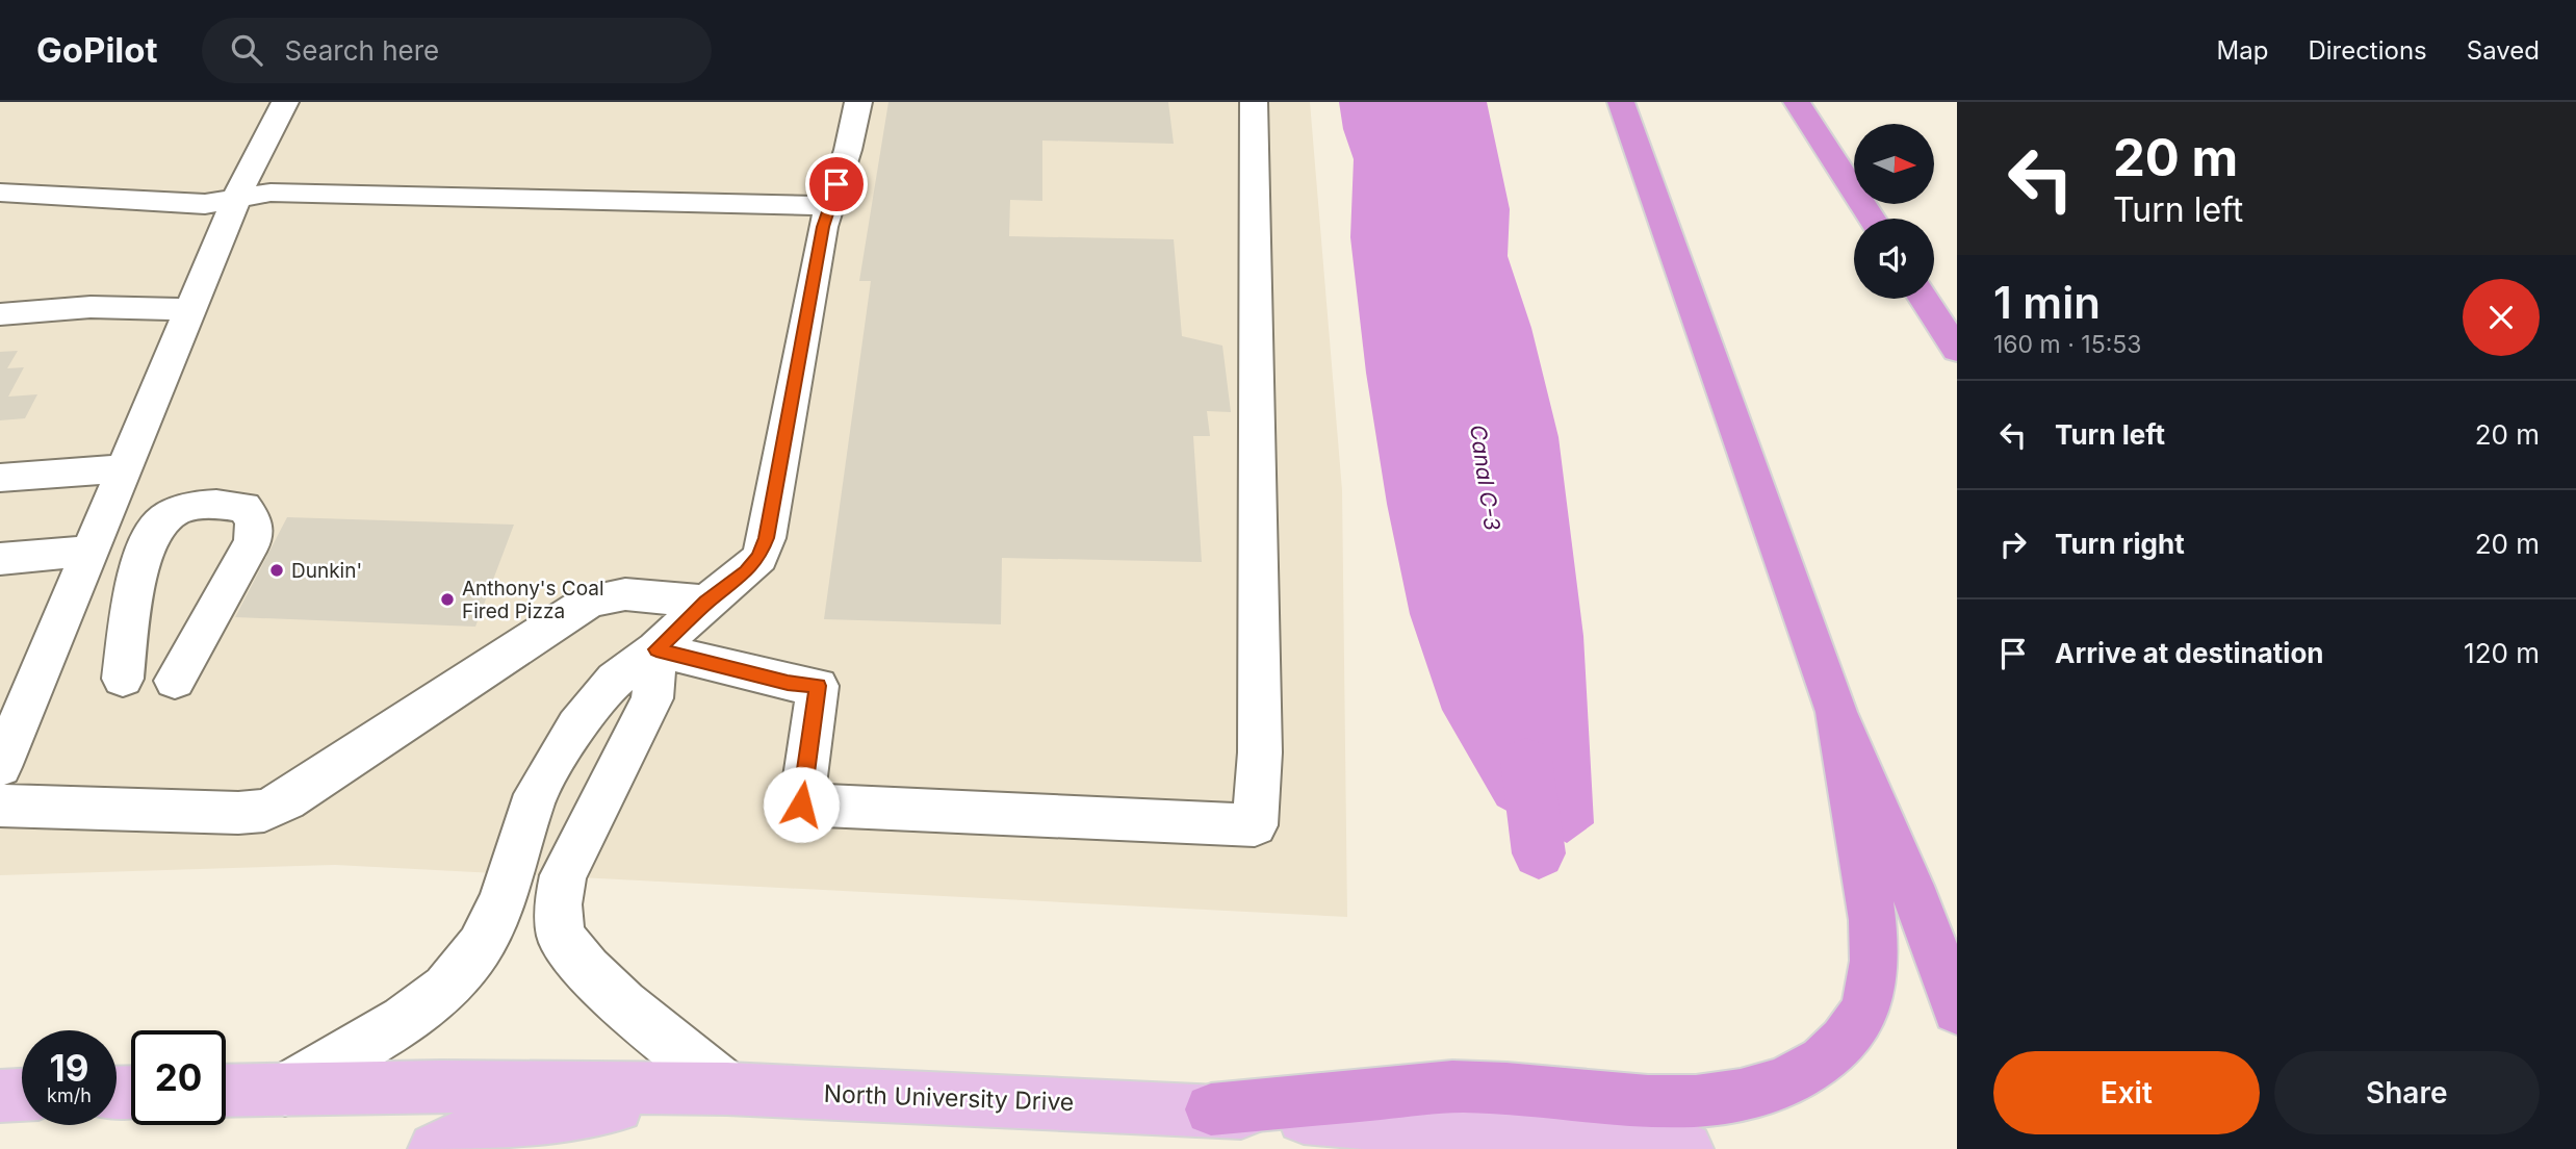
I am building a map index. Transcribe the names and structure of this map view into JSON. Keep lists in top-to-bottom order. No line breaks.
{"streets":{"main road":["North University Drive"]},"water":["Canal C-3"],"places":["Dunkin'","Anthony's Coal Fired Pizza"],"north":"right","page":{"header":"GoPilot","search":"Search here","nav":["Map","Directions","Saved"],"turn":["20 m","Turn left"],"heading":["1 min","160 m · 15:53"],"list":[{"name":"Turn left","value":"20 m"},{"name":"Turn right","value":"20 m"},{"name":"Arrive at destination","value":"120 m"}],"speed":"19 km/h","limit":"20","buttons":["Exit","Share"]}}
